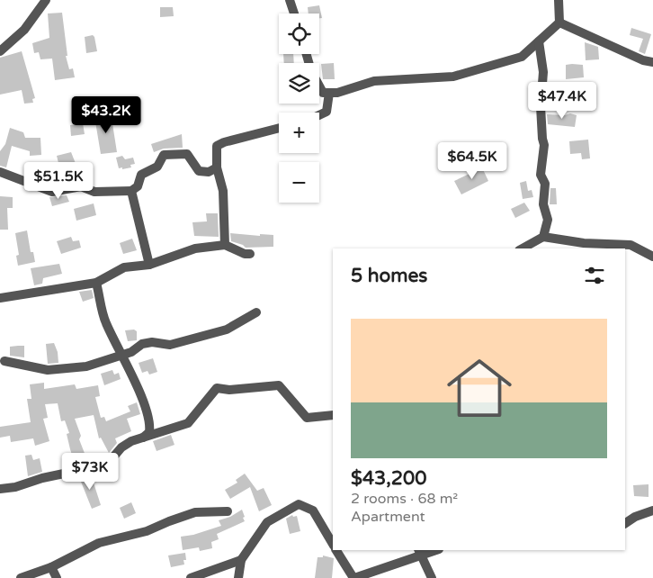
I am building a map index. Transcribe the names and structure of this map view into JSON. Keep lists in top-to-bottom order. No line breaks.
{"page":{"map_buttons":["+","−"],"price":["$47.4K","$43.2K","$64.5K","$51.5K","$73K"],"heading":"5 homes","list":[{"name":"$43,200","note":"2 rooms · 68 m² · Apartment"}]}}
